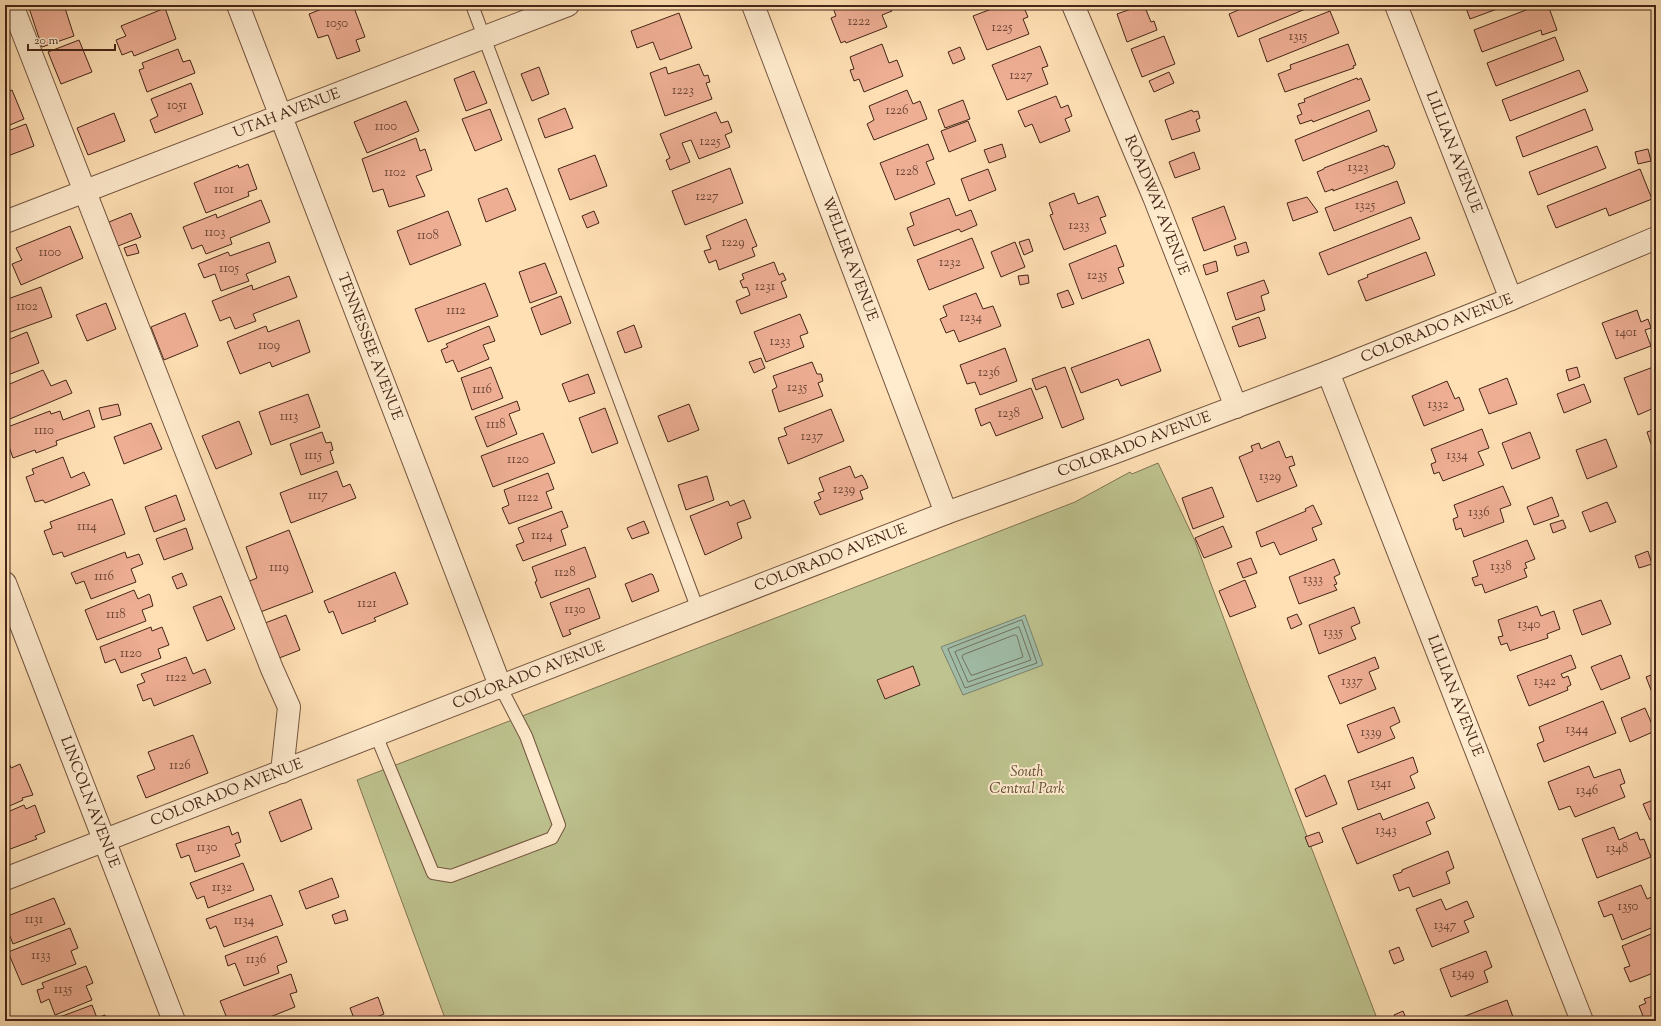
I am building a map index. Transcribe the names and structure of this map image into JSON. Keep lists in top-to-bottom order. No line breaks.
{"streets":{"street":["UTAH AVENUE","LILLIAN AVENUE","ROADWAY AVENUE","WELLER AVENUE","COLORADO AVENUE","TENNESSEE AVENUE","LINCOLN AVENUE"]},"crossings":[["UTAH AVENUE","TENNESSEE AVENUE"],["LILLIAN AVENUE","COLORADO AVENUE"],["ROADWAY AVENUE","COLORADO AVENUE"],["WELLER AVENUE","COLORADO AVENUE"],["COLORADO AVENUE","TENNESSEE AVENUE"],["COLORADO AVENUE","LINCOLN AVENUE"]],"parks":["South Central Park"],"house_numbers":["1222","1050","1225","1315","1227","1223","1051","1226","1100","1225","1323","1228","1102","1101","1227","1325","1233","1103","1108","1229","1100","1232","1105","1235","1231","1102","1112","1234","1401","1233","1109","1236","1235","1116","1332","1238","1113","1118","1110","1237","1115","1334","1120","1329","1239","1117","1122","1336","1114","1124","1338","1119","1128","1116","1333","1121","1130","1118","1340","1335","1120","1122","1337","1342","1344","1339","1126","1341","1346","1343","1130","1348","1132","1350","1131","1134","1347","1133","1136","1349","1135"],"scale_bar":"20 m"}
